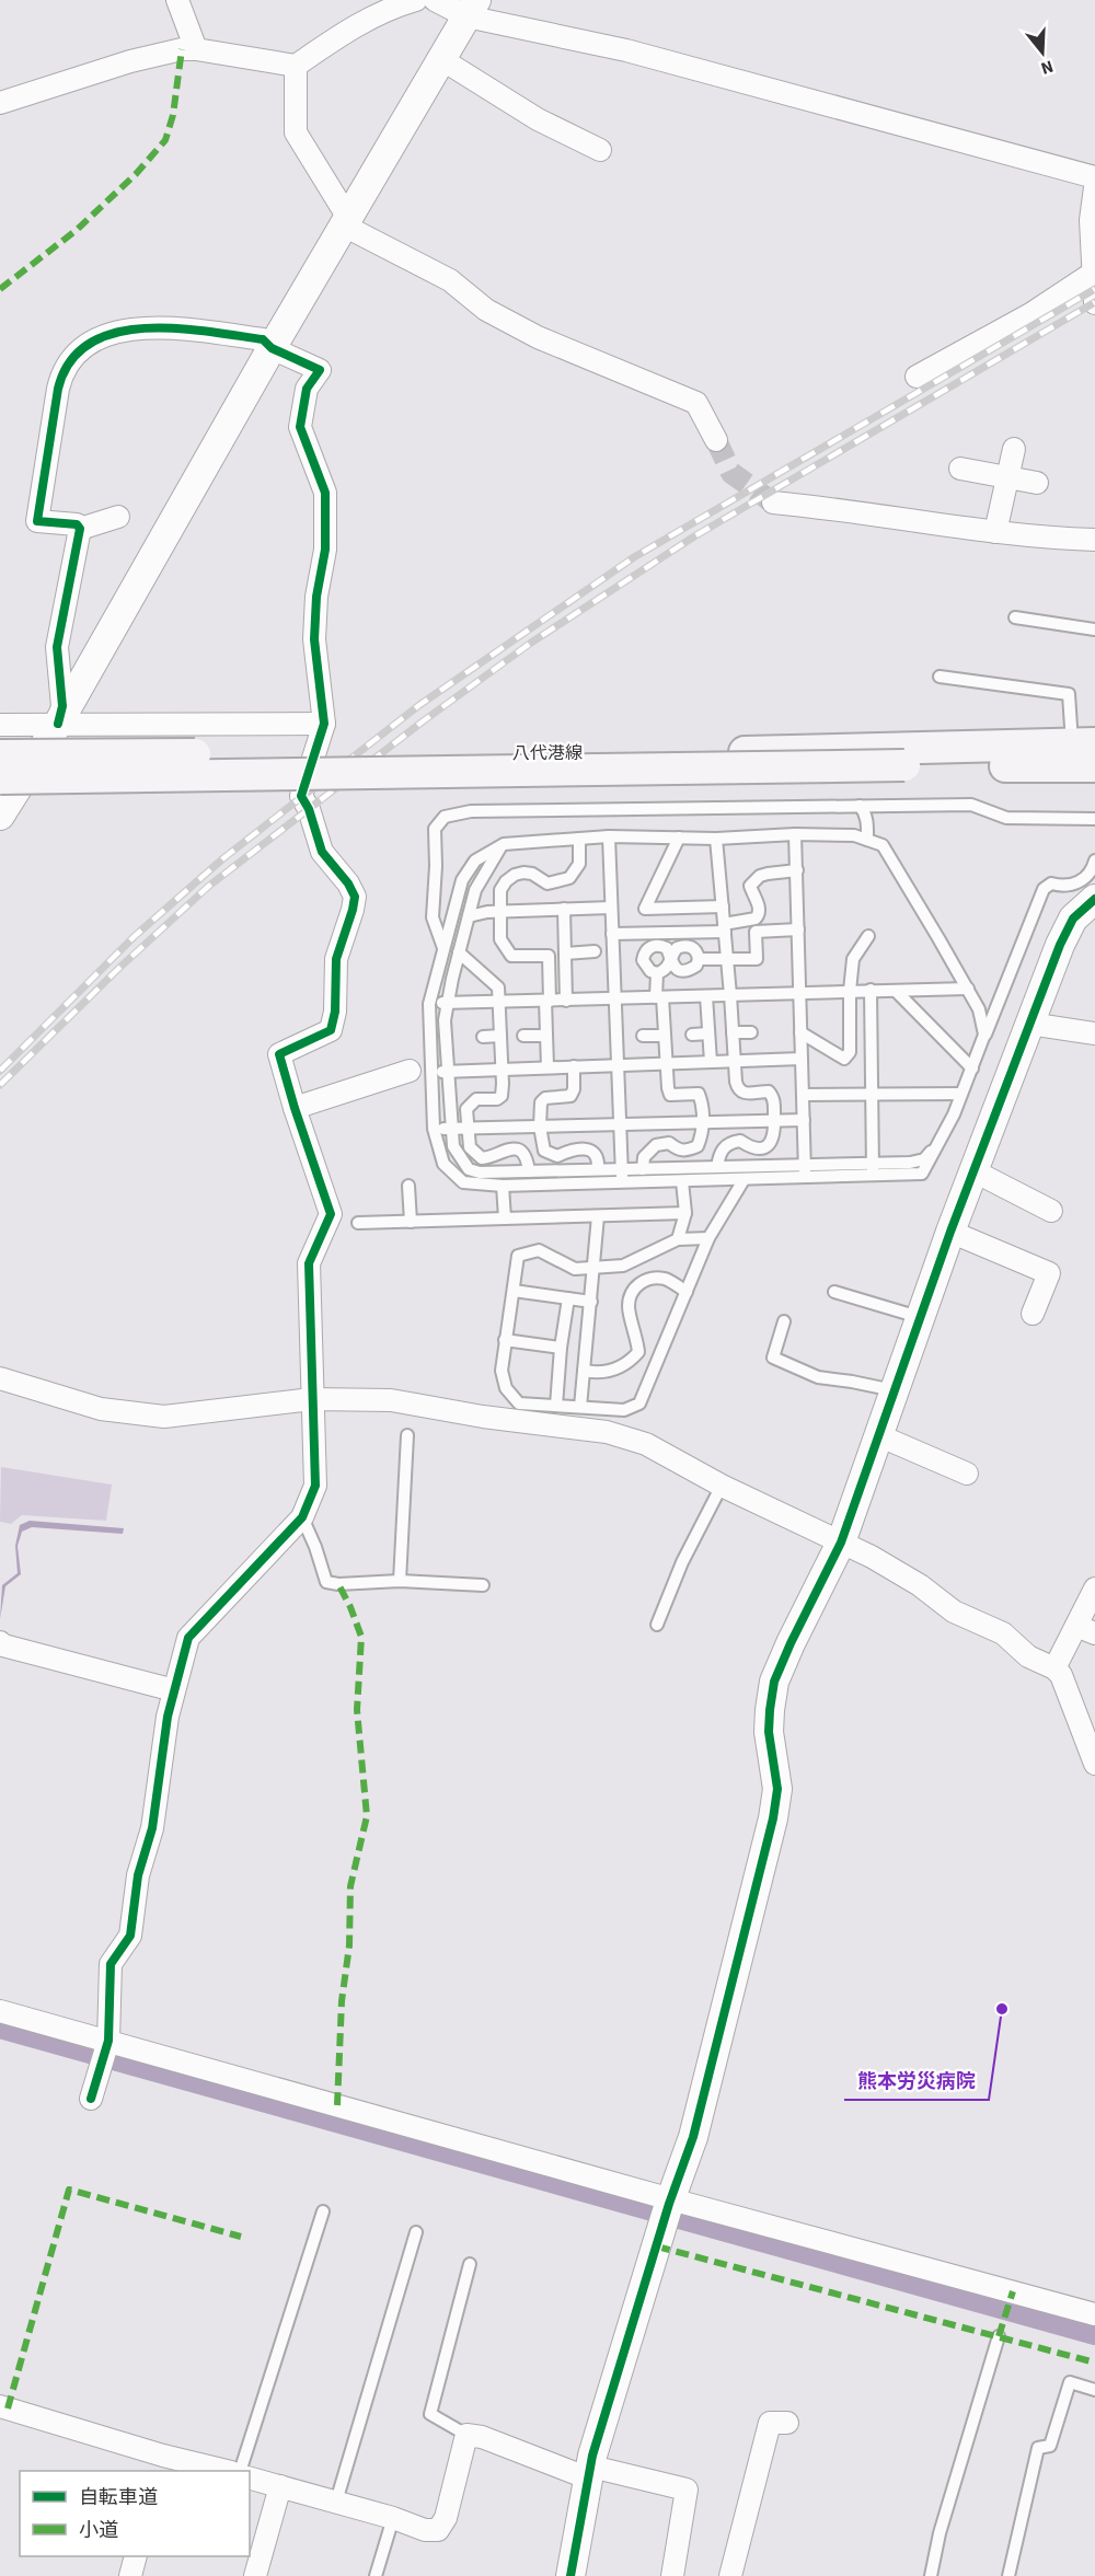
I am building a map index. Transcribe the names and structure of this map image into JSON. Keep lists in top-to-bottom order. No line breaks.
{"streets":{"main road":["八代港線"]},"places":["熊本労災病院"],"legend":["自転車道","小道"],"north":"bottom"}
